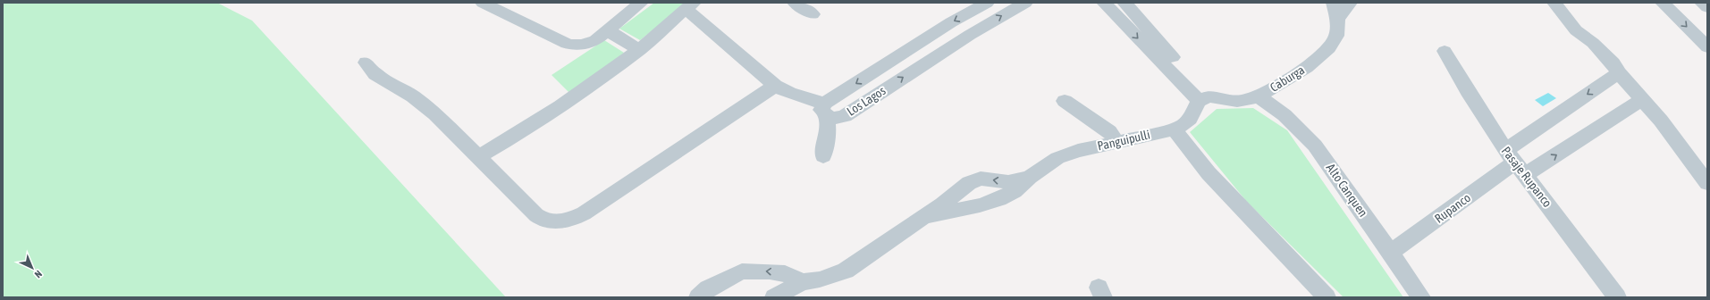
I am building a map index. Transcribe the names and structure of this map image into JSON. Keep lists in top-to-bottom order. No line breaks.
{"streets":{"street":["Caburga","Los Lagos","Panguipulli","Pasaje Rupanco","Alto Canquen","Rupanco"]},"crossings":[["Caburga","Panguipulli"],["Caburga","Alto Canquen"],["Pasaje Rupanco","Rupanco"],["Alto Canquen","Rupanco"]],"north":"bottom right"}
